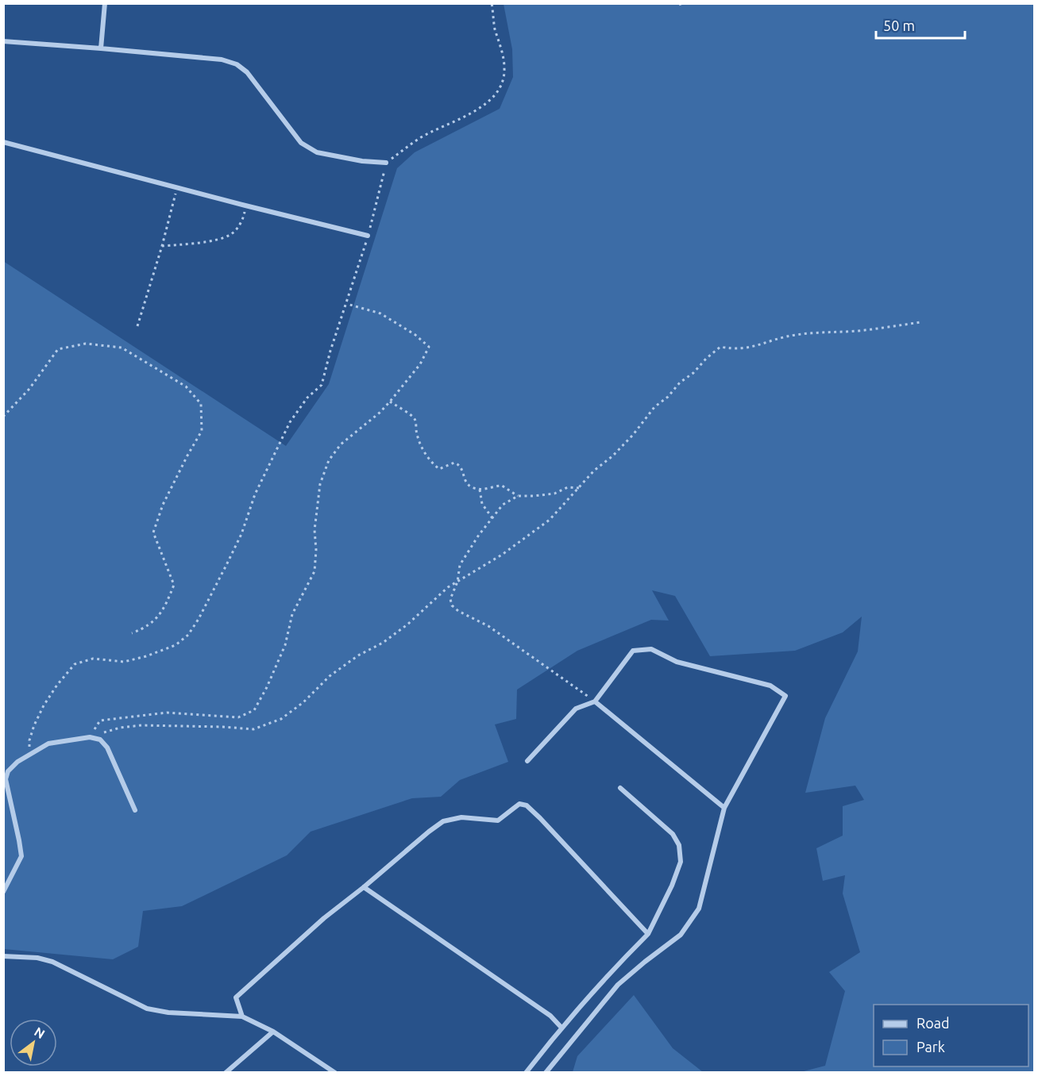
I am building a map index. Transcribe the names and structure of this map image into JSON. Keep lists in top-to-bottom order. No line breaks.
{"legend":["Road","Park"],"scale_bar":"50 m","north":"top right"}
